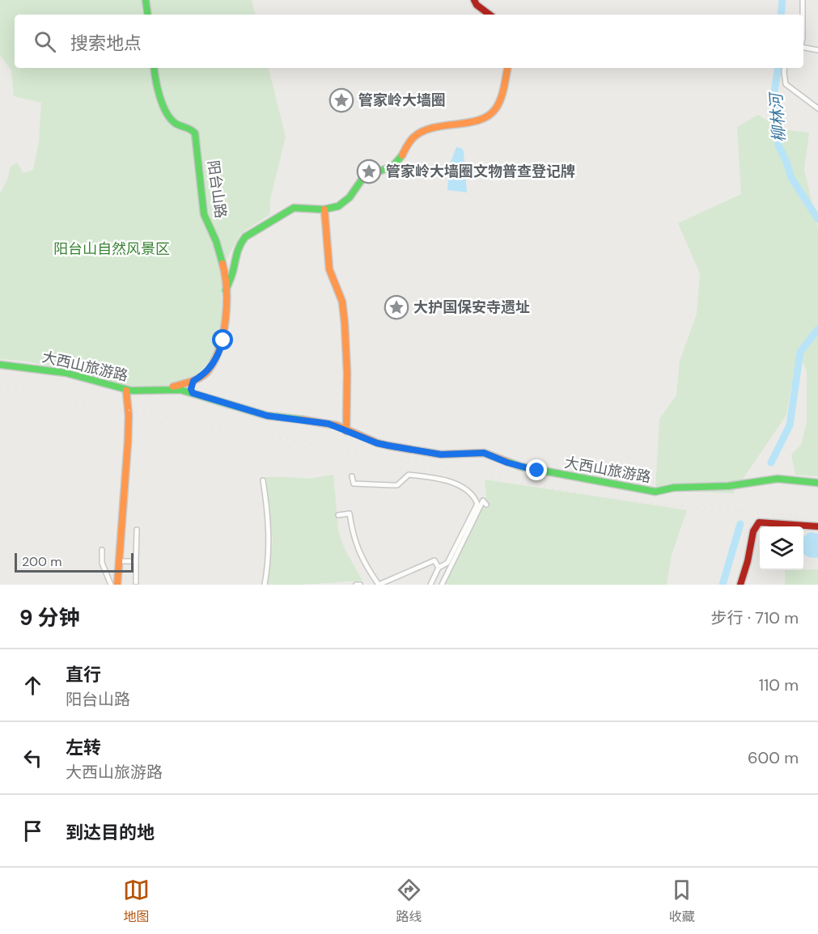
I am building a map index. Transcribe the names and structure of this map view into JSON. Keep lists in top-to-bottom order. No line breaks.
{"streets":{"street":["阳台山路","大西山旅游路"]},"crossings":[["阳台山路","大西山旅游路"]],"water":["柳林河"],"parks":["阳台山自然风景区"],"places":{"place":["管家岭大墙圈","管家岭大墙圈文物普查登记牌","大护国保安寺遗址"]},"scale_bar":"200 m","page":{"search":"搜索地点","scale":"200 m","heading":["9 分钟","步行 · 710 m"],"list":[["直行","阳台山路","110 m"],["左转","大西山旅游路","600 m"],"到达目的地"],"nav":["地图","路线","收藏"]}}
